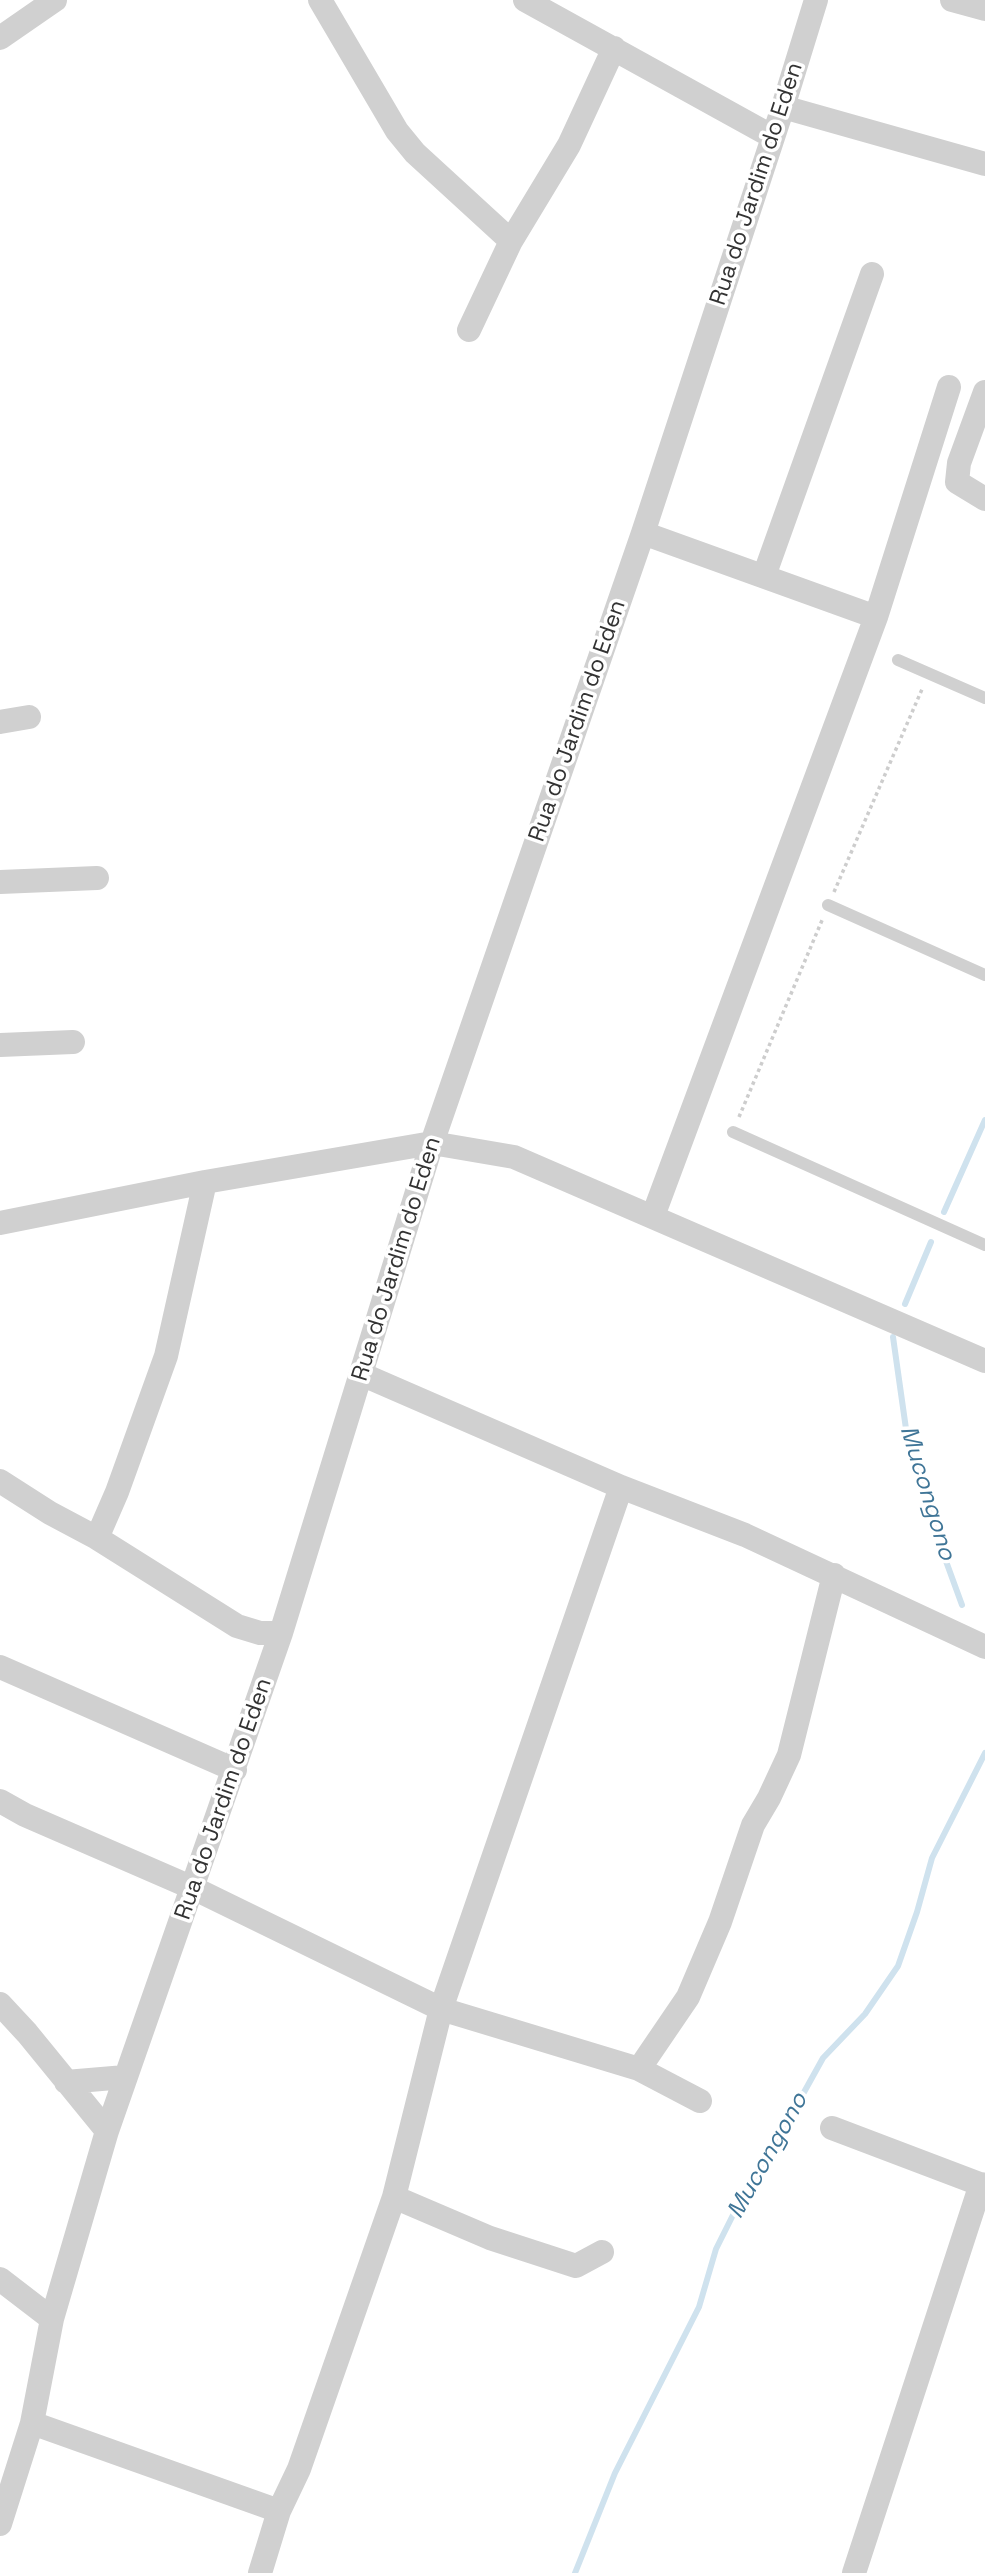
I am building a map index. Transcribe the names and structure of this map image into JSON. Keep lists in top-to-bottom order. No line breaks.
{"streets":{"street":["Rua do Jardim do Eden"]},"water":["Mucongono"]}
